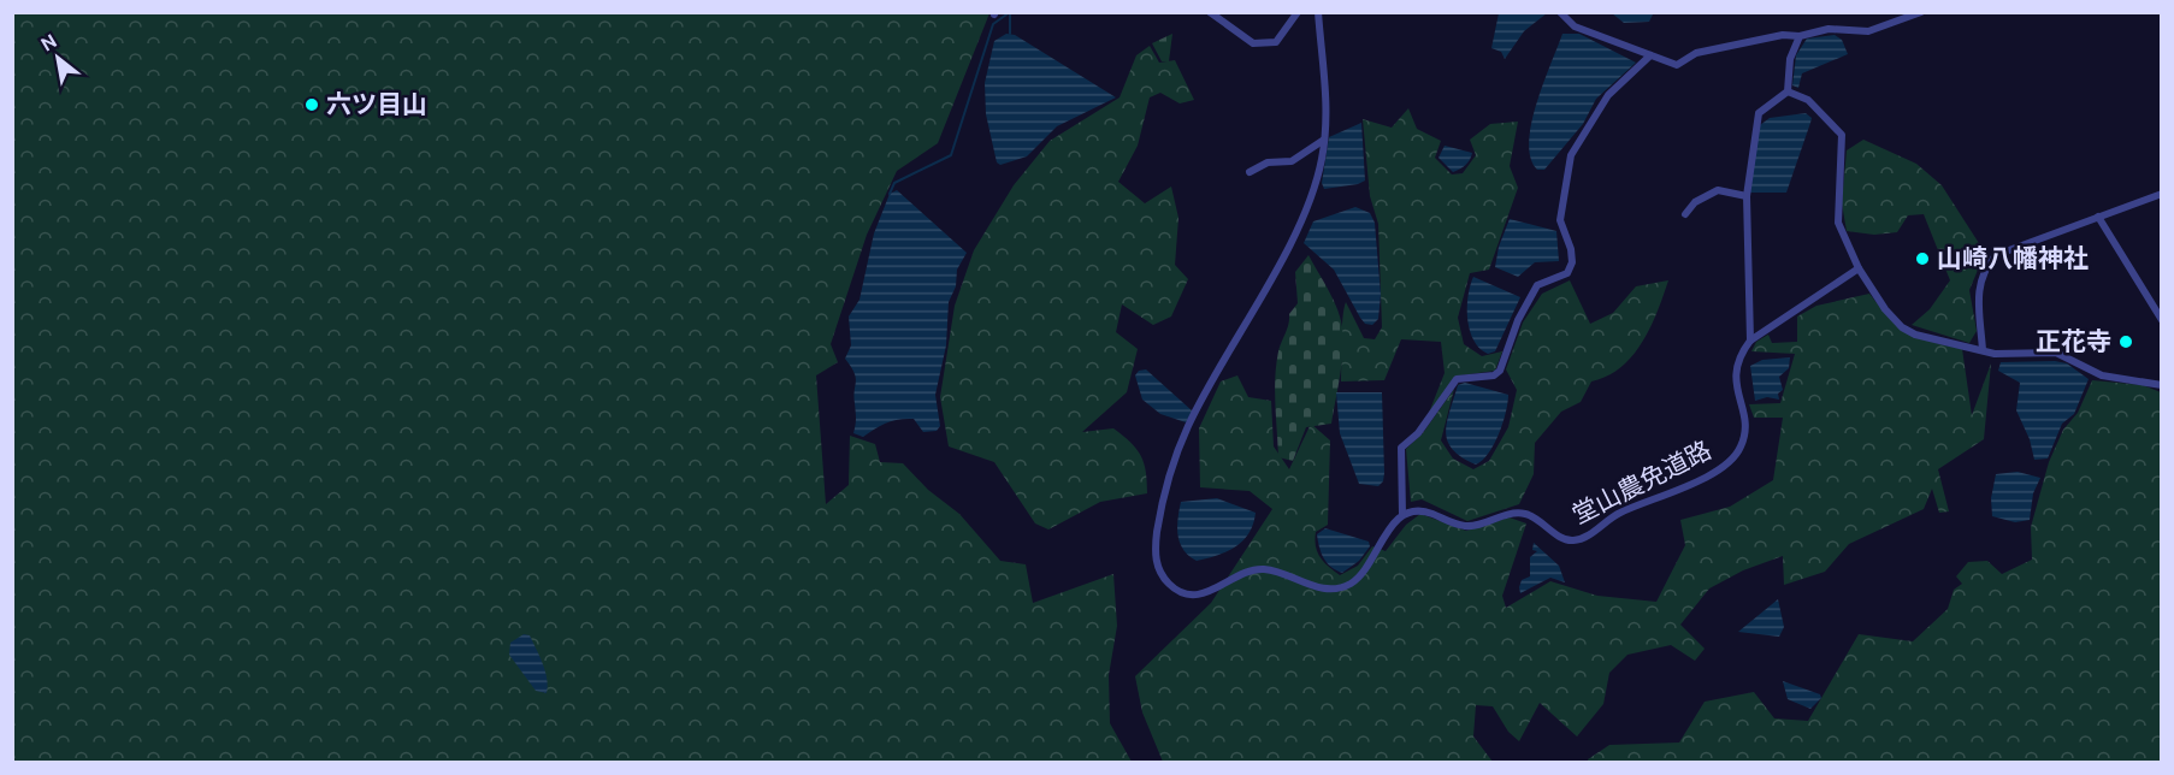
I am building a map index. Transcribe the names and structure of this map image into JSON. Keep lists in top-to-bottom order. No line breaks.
{"streets":{"street":["堂山農免道路"]},"places":["六ツ目山","山崎八幡神社","正花寺"],"north":"top left"}
